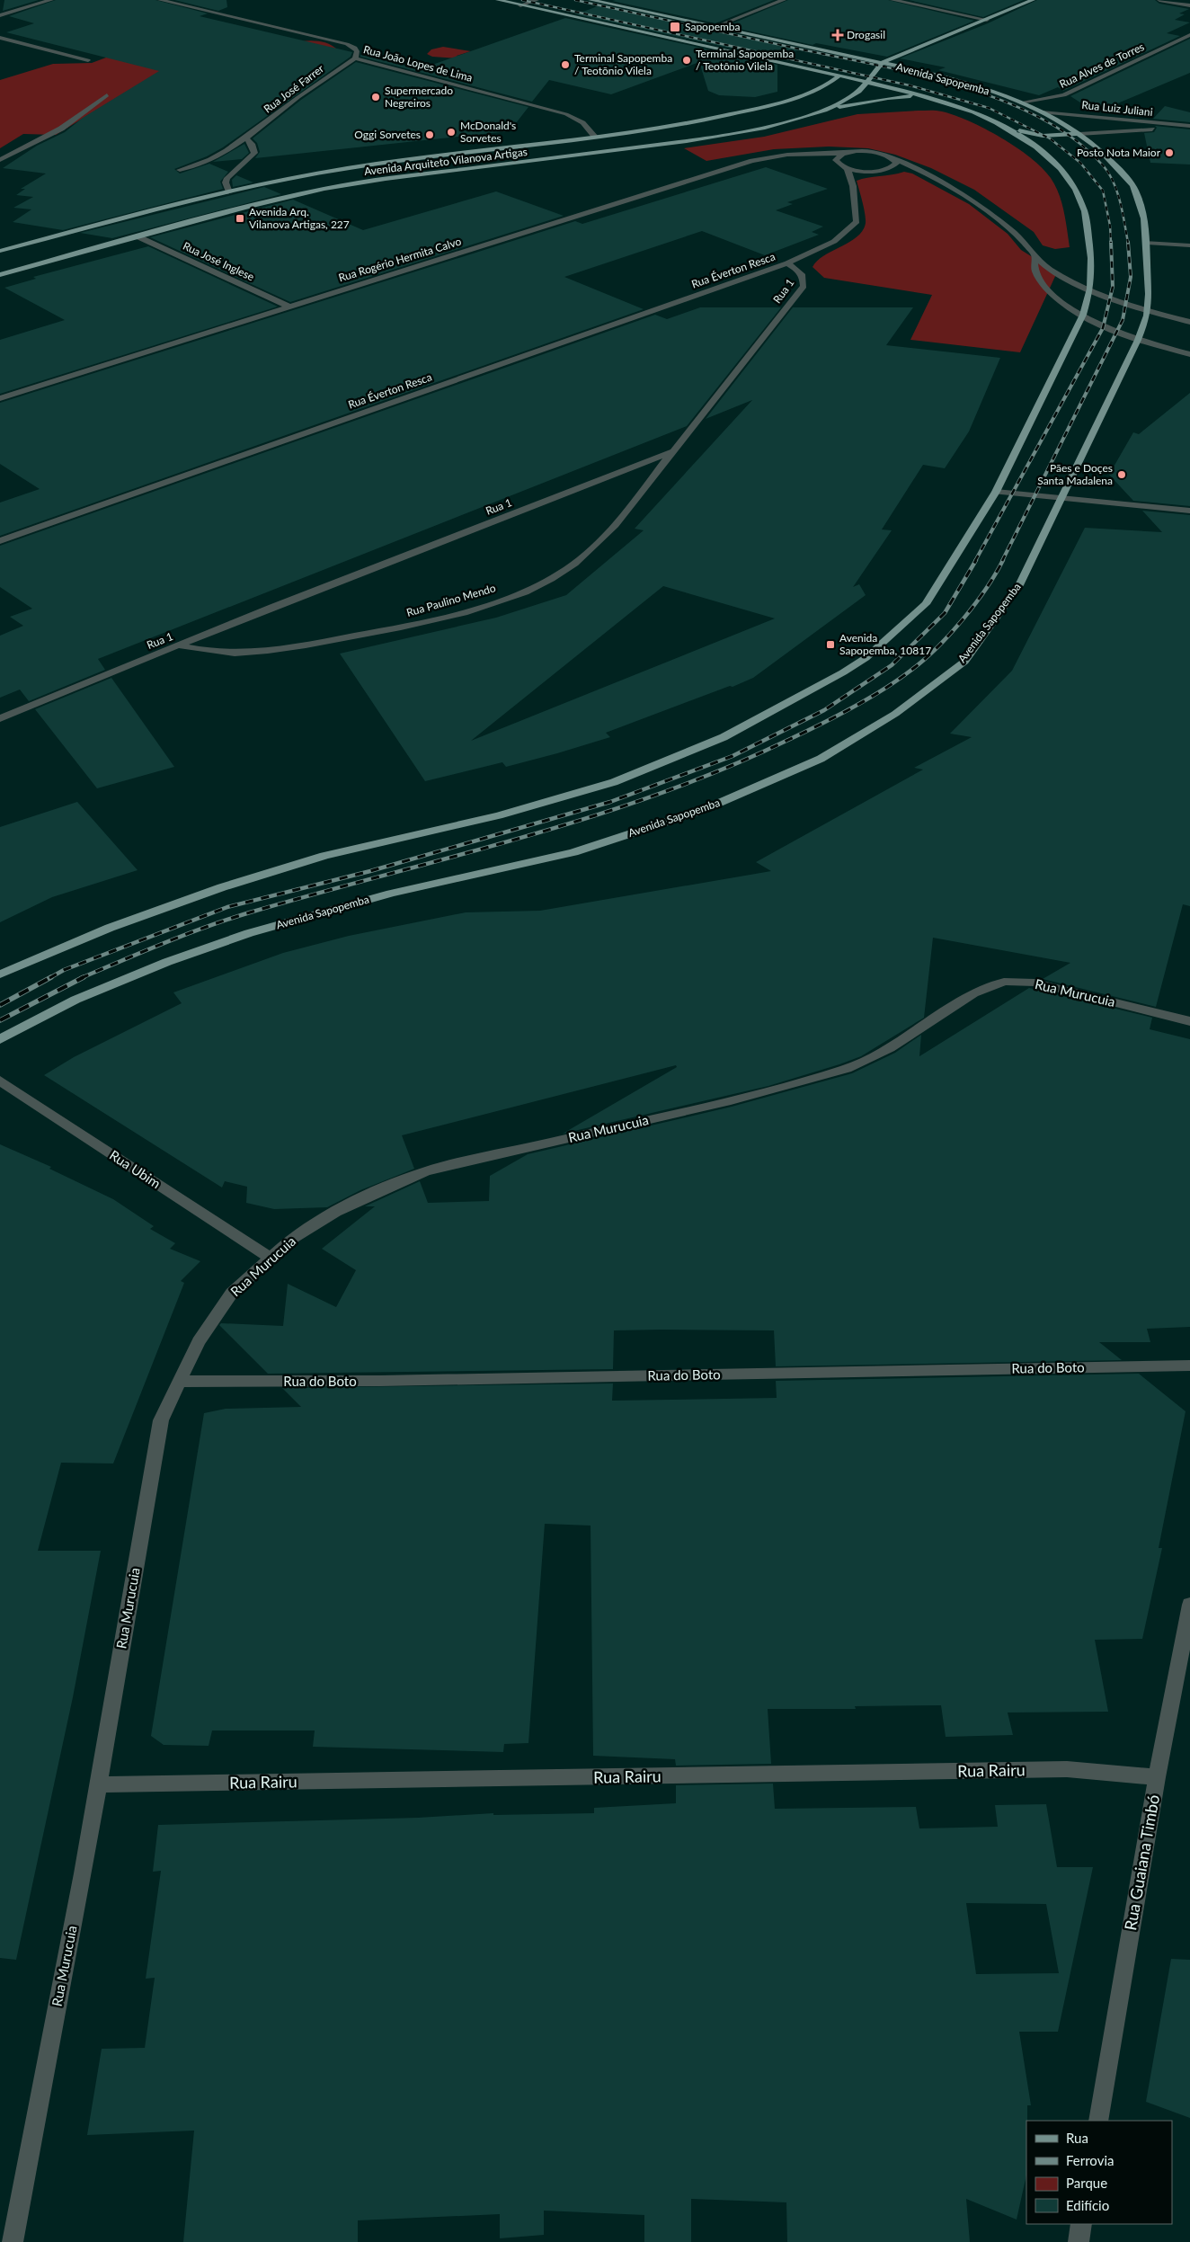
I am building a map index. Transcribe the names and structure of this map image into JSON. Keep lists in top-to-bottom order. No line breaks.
{"streets":{"main road":["Avenida Sapopemba","Avenida Arquiteto Vilanova Artigas"],"street":["Rua João Lopes de Lima","Rua Alves de Torres","Rua José Farrer","Rua Luiz Juliani","Rua Rogério Hermita Calvo","Rua José Inglese","Rua Éverton Resca","Rua 1","Rua Paulino Mendo","Rua Murucuia","Rua Ubim","Rua do Boto","Rua Rairu","Rua Guaiana Timbó"]},"crossings":[["Rua João Lopes de Lima","Rua José Farrer"],["Rua João Lopes de Lima","Avenida Arquiteto Vilanova Artigas"],["Rua Alves de Torres","Avenida Sapopemba"],["Avenida Sapopemba","Rua Luiz Juliani"],["Avenida Sapopemba","Avenida Arquiteto Vilanova Artigas"],["Avenida Arquiteto Vilanova Artigas","Rua José Inglese"],["Rua Rogério Hermita Calvo","Rua José Inglese"],["Rua Éverton Resca","Rua 1"],["Rua 1","Rua Paulino Mendo"],["Rua Murucuia","Rua Ubim"],["Rua Murucuia","Rua do Boto"],["Rua Murucuia","Rua Rairu"],["Rua Rairu","Rua Guaiana Timbó"]],"places":{"transit":["Sapopemba","Avenida Arq. Vilanova Artigas, 227","Avenida Sapopemba, 10817"],"health":["Drogasil"],"other":["Terminal Sapopemba / Teotônio Vilela","Terminal Sapopemba / Teotõnio Vilela","Supermercado Negreiros","McDonald's Sorvetes","Oggi Sorvetes","Posto Nota Maior","Pães e Doçes Santa Madalena"]},"legend":["Rua","Ferrovia","Parque","Edifício"]}
